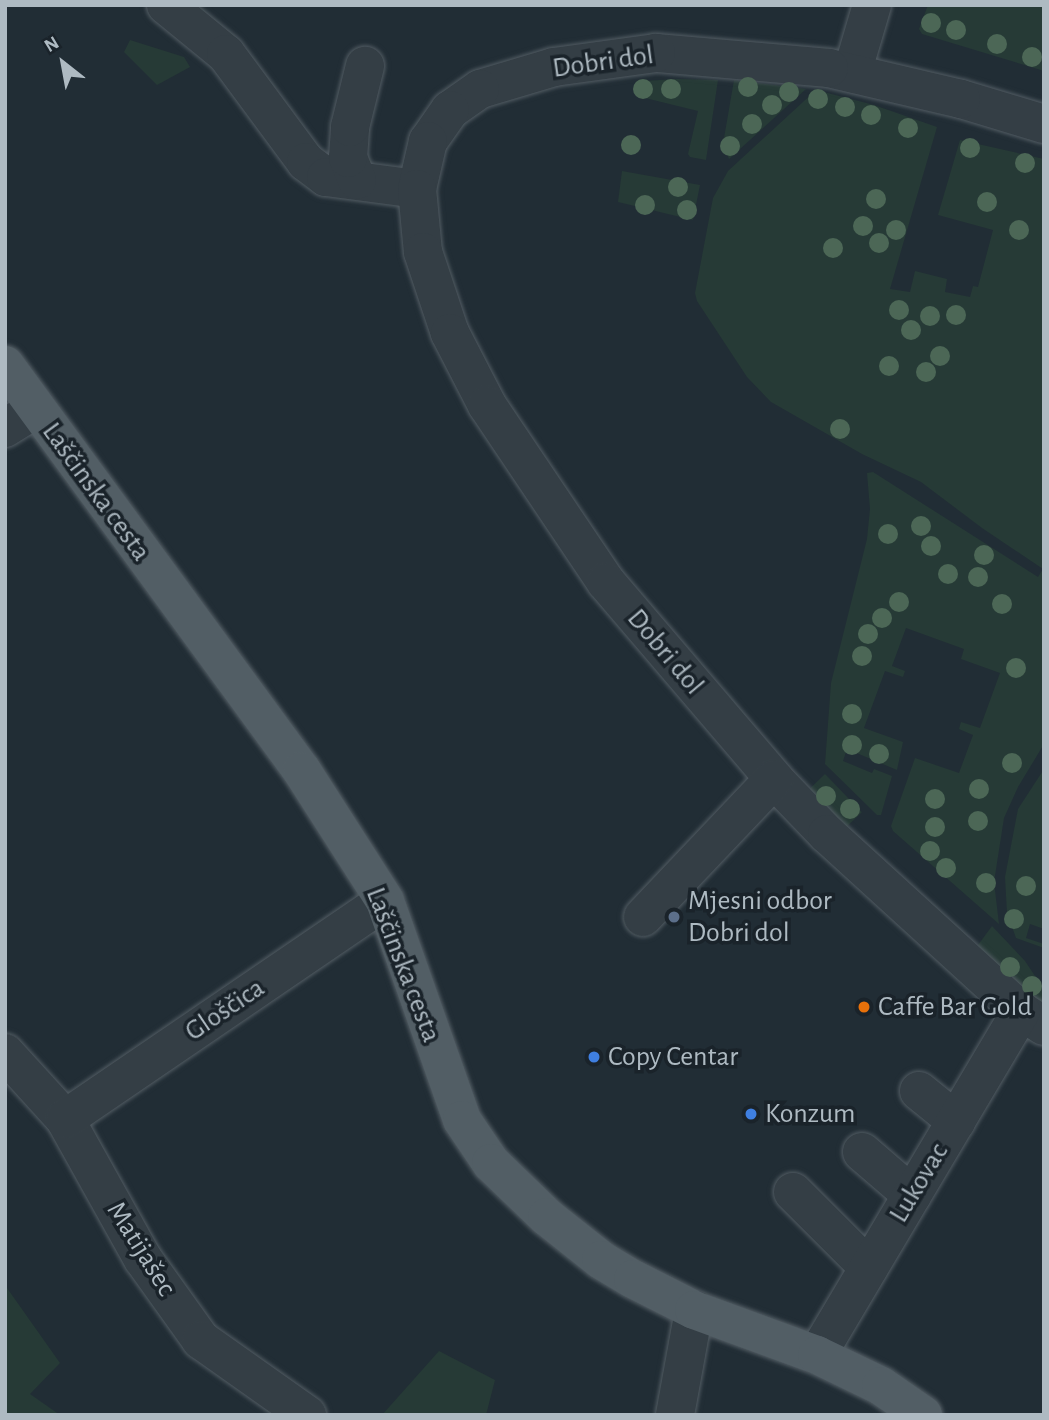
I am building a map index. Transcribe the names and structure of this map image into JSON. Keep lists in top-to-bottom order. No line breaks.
{"streets":{"main road":["Laščinska cesta"],"street":["Dobri dol","Gloščica","Lukovac","Matijašec"]},"crossings":[["Dobri dol","Lukovac"],["Laščinska cesta","Gloščica"],["Laščinska cesta","Lukovac"],["Gloščica","Matijašec"]],"places":["Mjesni odbor Dobri dol","Caffe Bar Gold","Copy Centar","Konzum"],"north":"top left"}
